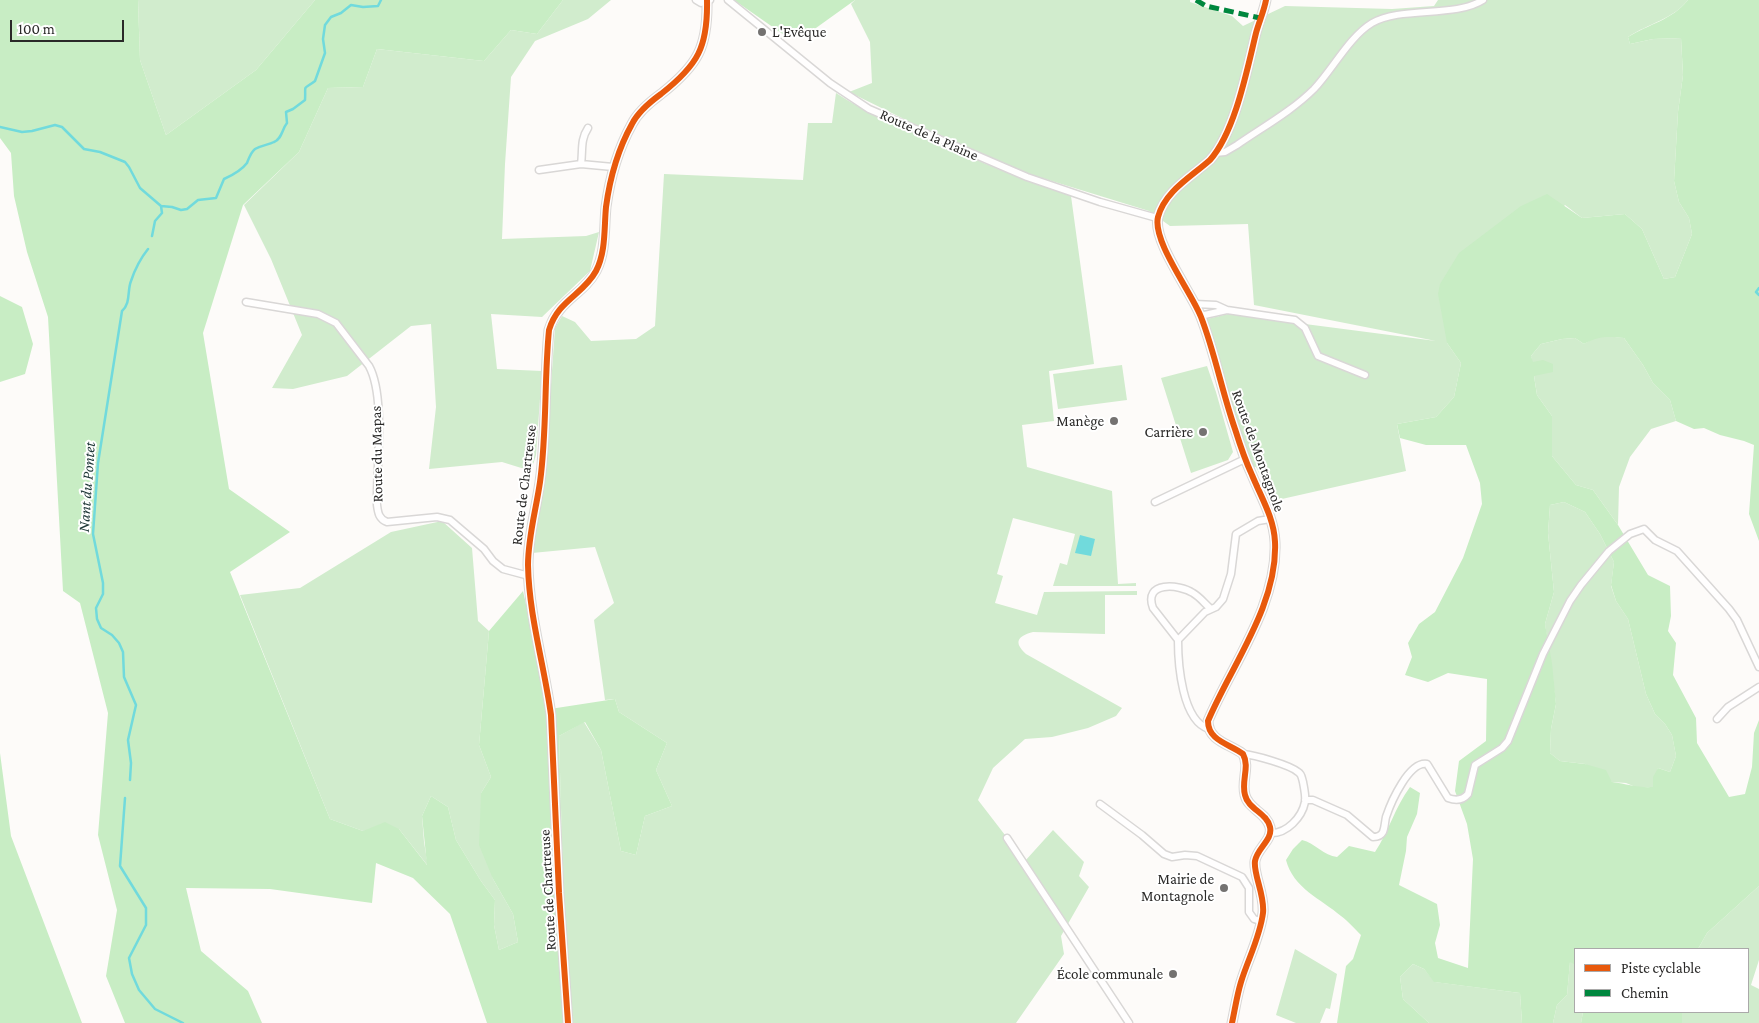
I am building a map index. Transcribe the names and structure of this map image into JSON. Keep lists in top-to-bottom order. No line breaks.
{"streets":{"street":["Route de la Plaine","Route de Montagnole","Route du Mapas","Route de Chartreuse"]},"crossings":[["Route de la Plaine","Route de Montagnole"],["Route du Mapas","Route de Chartreuse"]],"water":["Nant du Pontet"],"places":["L'Evêque","Manège","Carrière","Mairie de Montagnole","École communale"],"legend":["Piste cyclable","Chemin"],"scale_bar":"100 m"}
